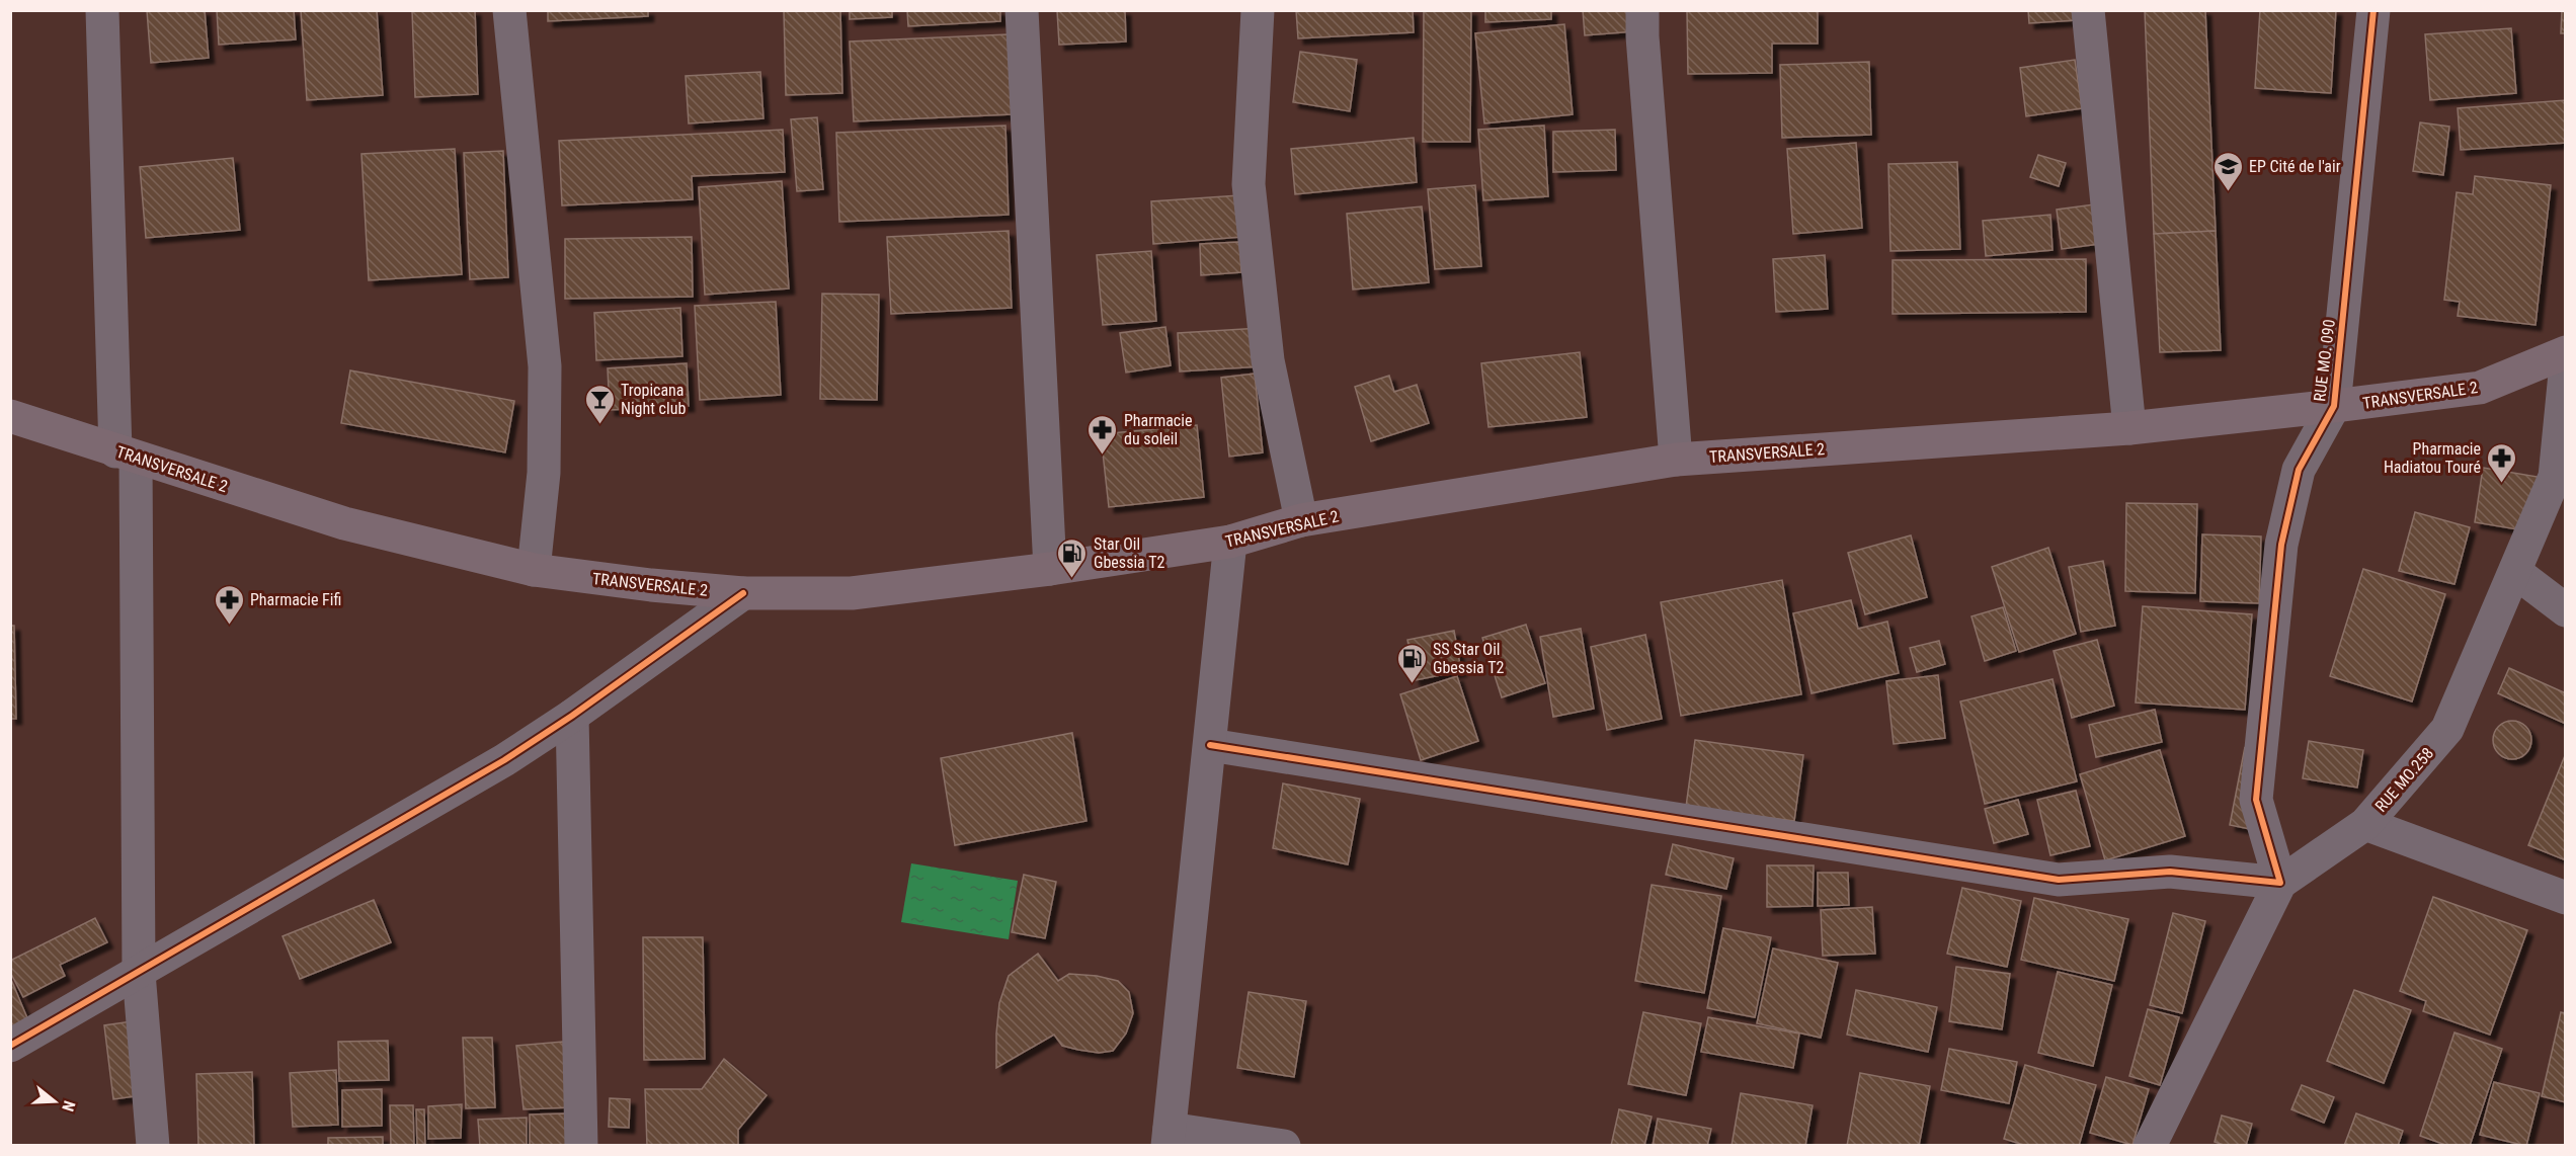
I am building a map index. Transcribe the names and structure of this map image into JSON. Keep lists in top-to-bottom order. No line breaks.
{"streets":{"main road":["TRANSVERSALE 2"],"street":["RUE MO. 090","RUE MO.258"]},"crossings":[["RUE MO. 090","TRANSVERSALE 2"],["RUE MO. 090","RUE MO.258"]],"places":{"school or university":["EP Cité de l'air"],"bar":["Tropicana Night club"],"pharmacy":["Pharmacie du soleil","Pharmacie Hadiatou Touré","Pharmacie Fifi"],"fuel station":["Star Oil Gbessia T2","SS Star Oil Gbessia T2"]},"north":"right"}
